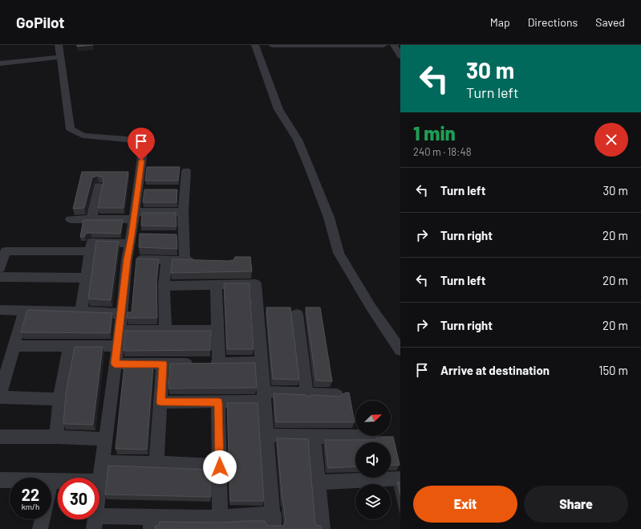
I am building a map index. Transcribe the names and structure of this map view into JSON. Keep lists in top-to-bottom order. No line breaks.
{"north":"top right","page":{"header":"GoPilot","nav":["Map","Directions","Saved"],"turn":["30 m","Turn left"],"heading":["1 min","240 m · 18:48"],"list":[{"name":"Turn left","value":"30 m"},{"name":"Turn right","value":"20 m"},{"name":"Turn left","value":"20 m"},{"name":"Turn right","value":"20 m"},{"name":"Arrive at destination","value":"150 m"}],"speed":"22 km/h","limit":"30","buttons":["Exit","Share"]}}
